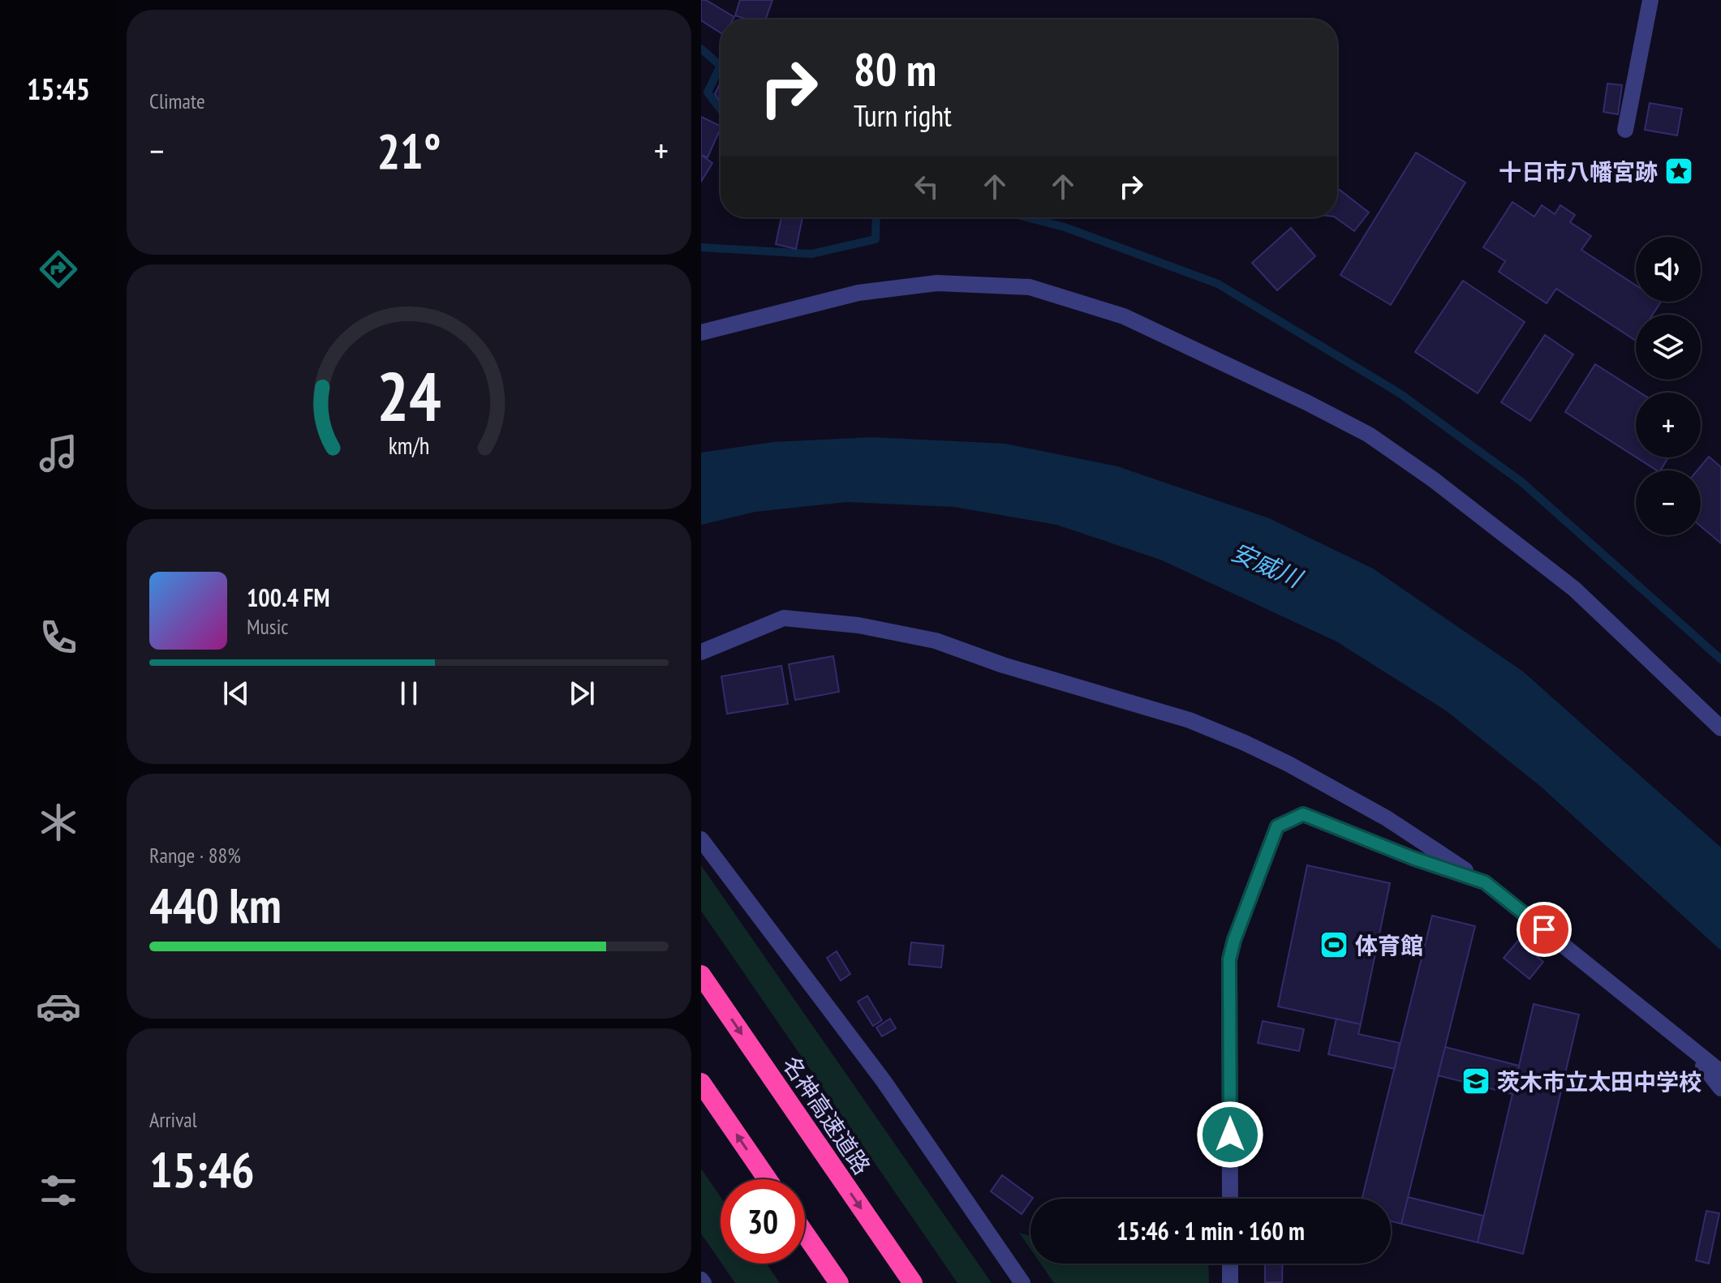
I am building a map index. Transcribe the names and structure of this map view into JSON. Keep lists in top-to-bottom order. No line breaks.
{"streets":{"highway":["名神高速道路"]},"water":["安威川"],"places":{"place":["十日市八幡宮跡"],"sports":["体育館"],"school or university":["茨木市立太田中学校"]},"page":{"tabs":"15:45","tile":["Climate",["Range · 88%","440 km"],["Arrival","15:46"]],"turn":["80 m","Turn right"],"heat":["−","21°","+"],"map_buttons":["+","−"],"song":["100.4 FM","Music"],"limit":"30","trip":"15:46 · 1 min · 160 m","gauge":["24","km/h"]}}
